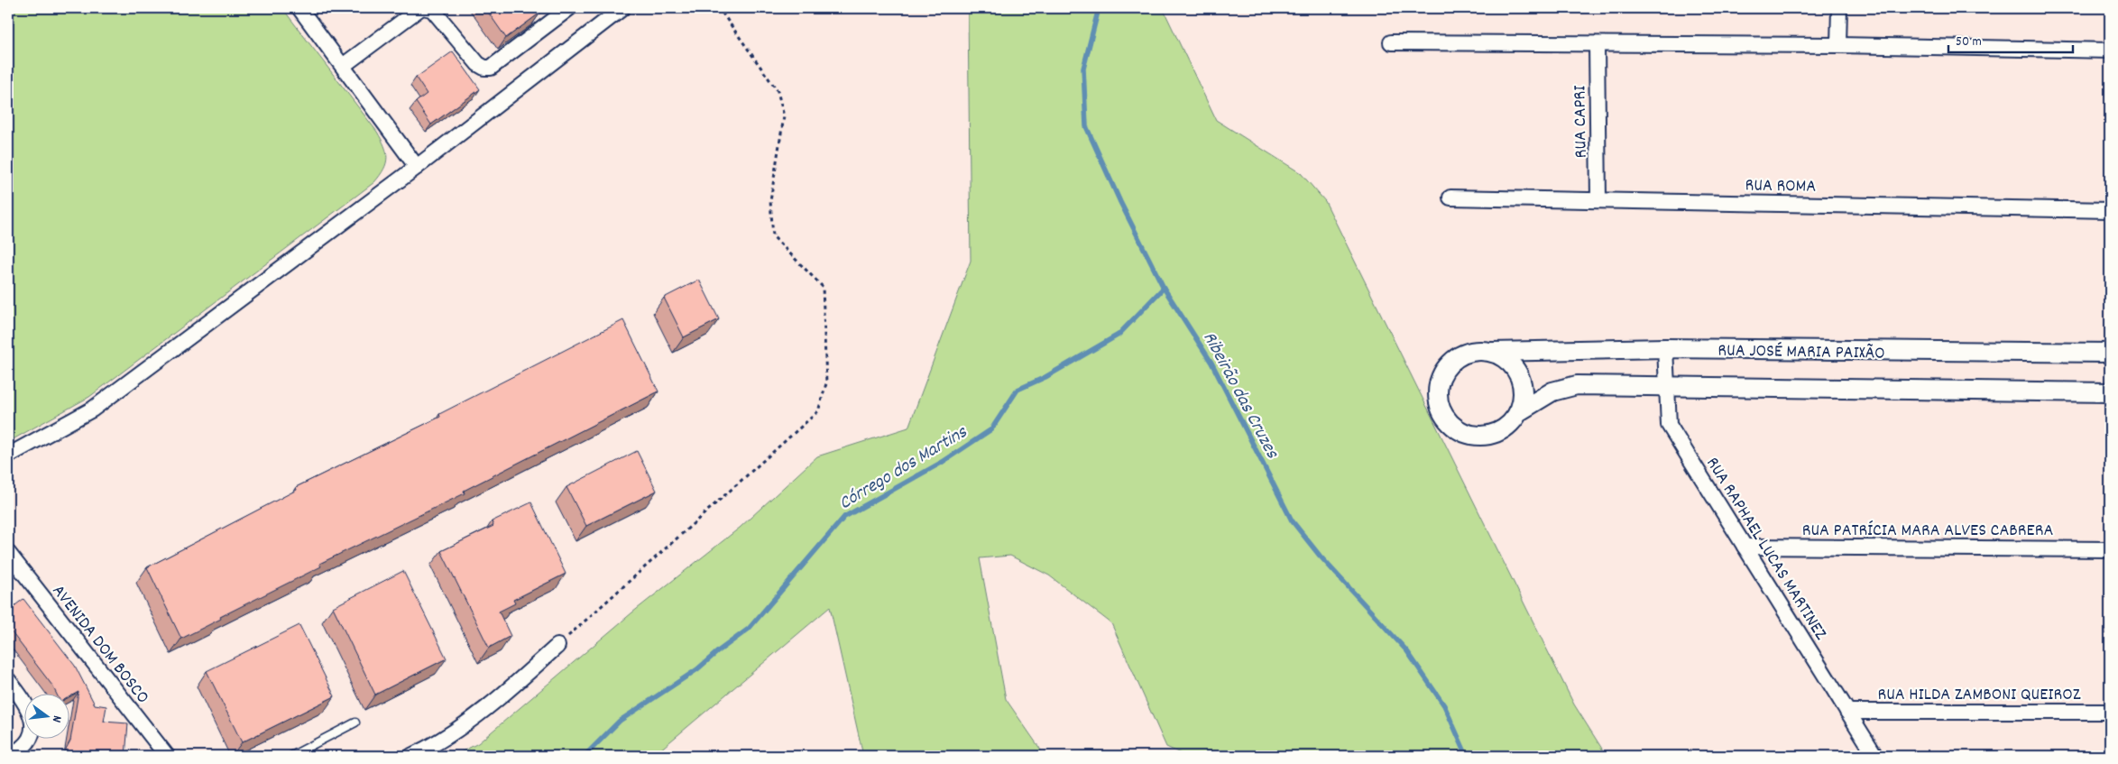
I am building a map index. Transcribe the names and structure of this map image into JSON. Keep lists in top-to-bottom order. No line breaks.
{"streets":{"street":["RUA CAPRI","RUA ROMA","RUA JOSÉ MARIA PAIXÃO","RUA PATRÍCIA MARA ALVES CABRERA","RUA RAPHAEL LUCAS MARTINEZ","AVENIDA DOM BOSCO","RUA HILDA ZAMBONI QUEIROZ"]},"crossings":[["RUA CAPRI","RUA ROMA"],["RUA JOSÉ MARIA PAIXÃO","RUA RAPHAEL LUCAS MARTINEZ"],["RUA PATRÍCIA MARA ALVES CABRERA","RUA RAPHAEL LUCAS MARTINEZ"],["RUA RAPHAEL LUCAS MARTINEZ","RUA HILDA ZAMBONI QUEIROZ"]],"water":["Ribeirão das Cruzes","Córrego dos Martins"],"scale_bar":"50 m","north":"right"}
